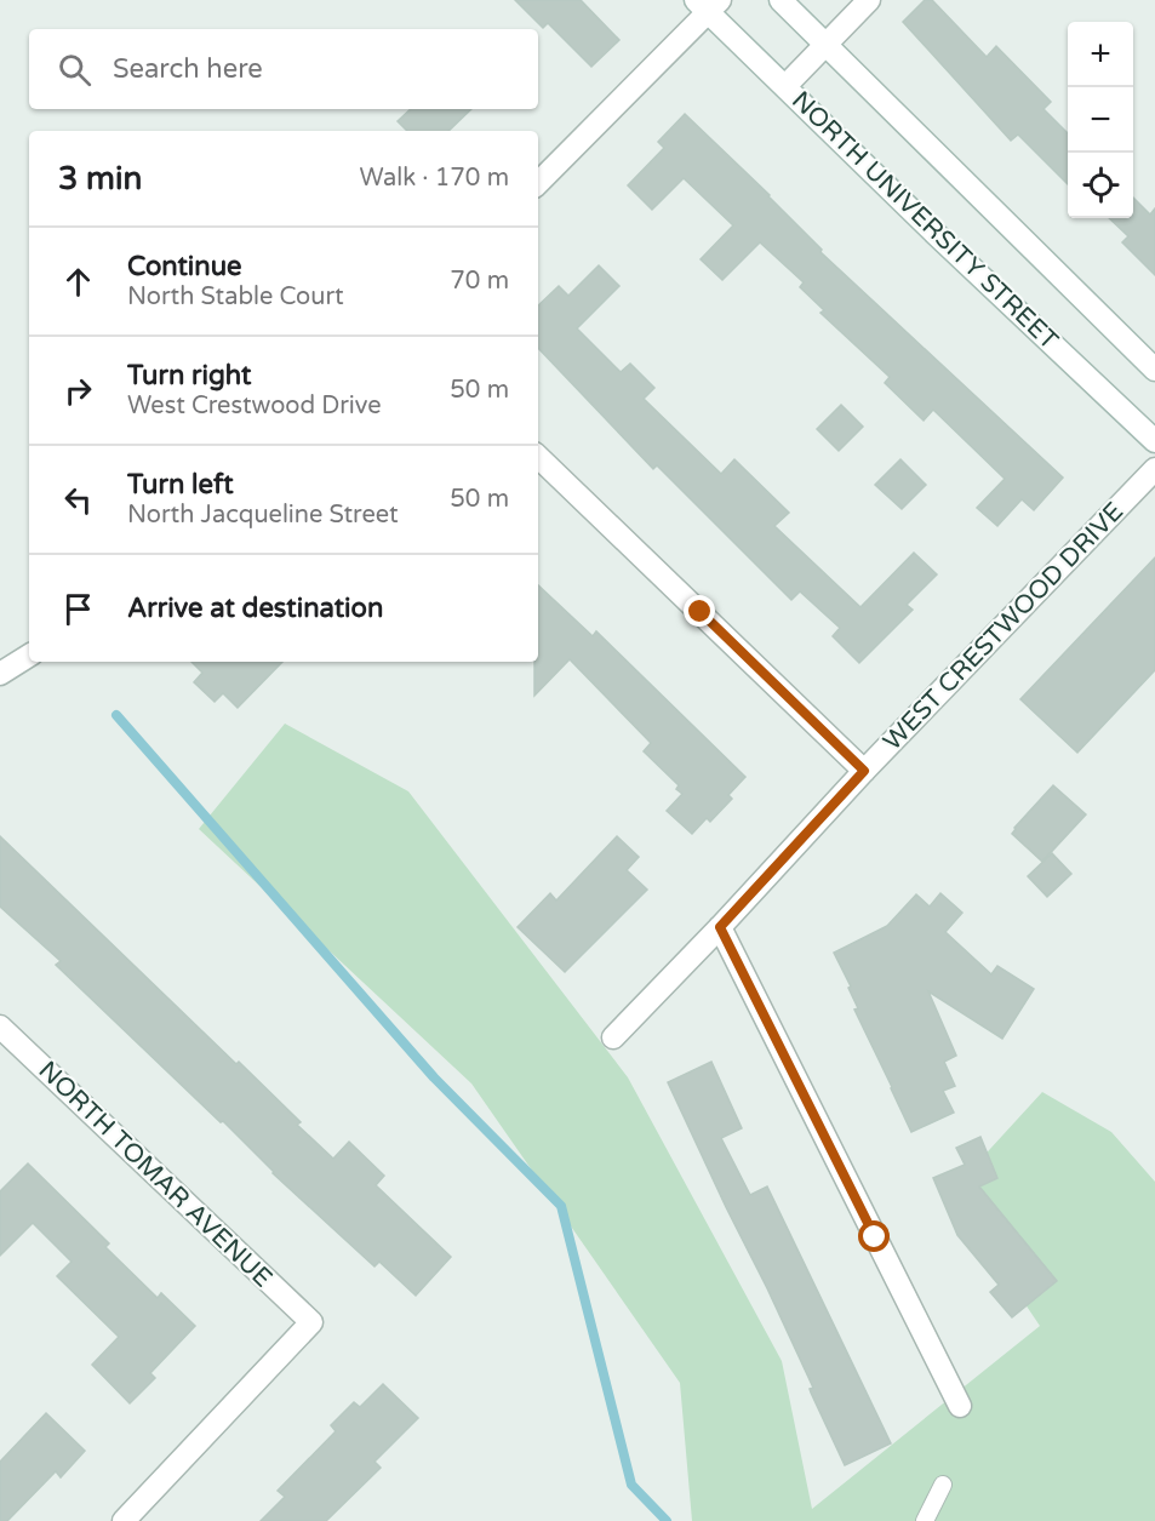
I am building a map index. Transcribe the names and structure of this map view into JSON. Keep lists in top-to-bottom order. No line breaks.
{"streets":{"street":["NORTH UNIVERSITY STREET","WEST CRESTWOOD DRIVE","NORTH TOMAR AVENUE"]},"page":{"map_buttons":["+","−"],"search":"Search here","heading":["3 min","Walk · 170 m"],"list":[["Continue","North Stable Court","70 m"],["Turn right","West Crestwood Drive","50 m"],["Turn left","North Jacqueline Street","50 m"],"Arrive at destination"]}}
